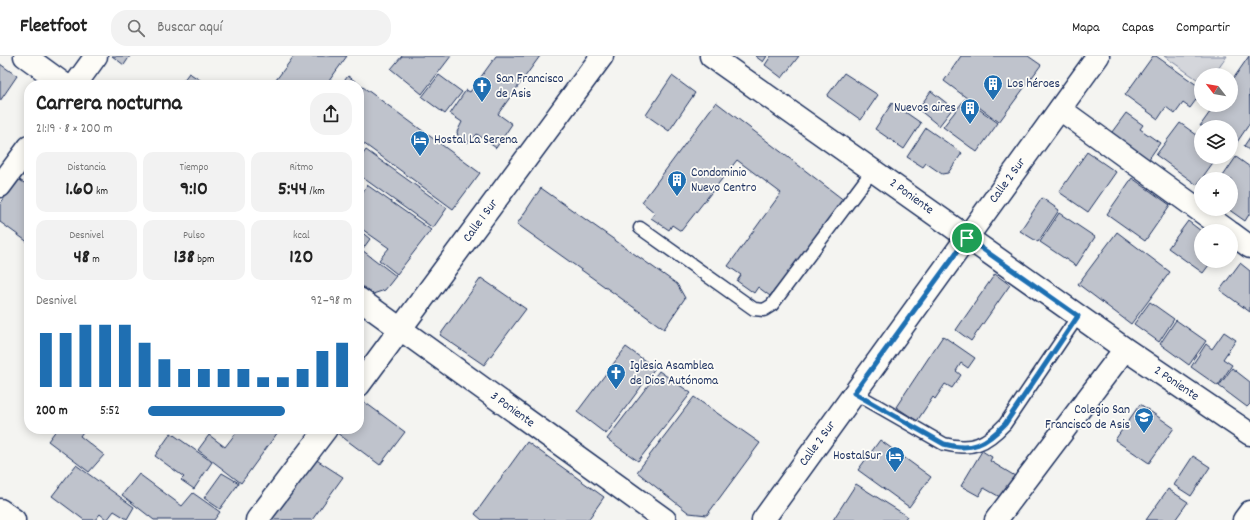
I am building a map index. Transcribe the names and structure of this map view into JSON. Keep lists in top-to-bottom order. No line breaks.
{"streets":{"street":["Calle 2 Sur","2 Poniente","Calle 1 Sur","3 Poniente"]},"crossings":[["Calle 2 Sur","2 Poniente"],["Calle 1 Sur","3 Poniente"]],"places":{"building":["Los héroes","Nuevos aires","Condominio Nuevo Centro"],"church":["San Francisco de Asis","Iglesia Asamblea de Dios Autónoma"],"hotel":["Hostal La Serena","HostalSur"],"school or university":["Colegio San Francisco de Asis"]},"north":"top left","page":{"header":"Fleetfoot","search":"Buscar aquí","nav":["Mapa","Capas","Compartir"],"map_buttons":["+","−"],"heading":["Carrera nocturna","21:19 · 8 × 200 m"],"stats":[["Distancia","1.60 km"],["Tiempo","9:10"],["Ritmo","5:44 /km"],["Desnivel","48 m"],["Pulso","138 bpm"],["kcal","120"]],"chart":["Desnivel","92–98 m"],"list":[{"name":"200 m","note":"5:52"}]}}
